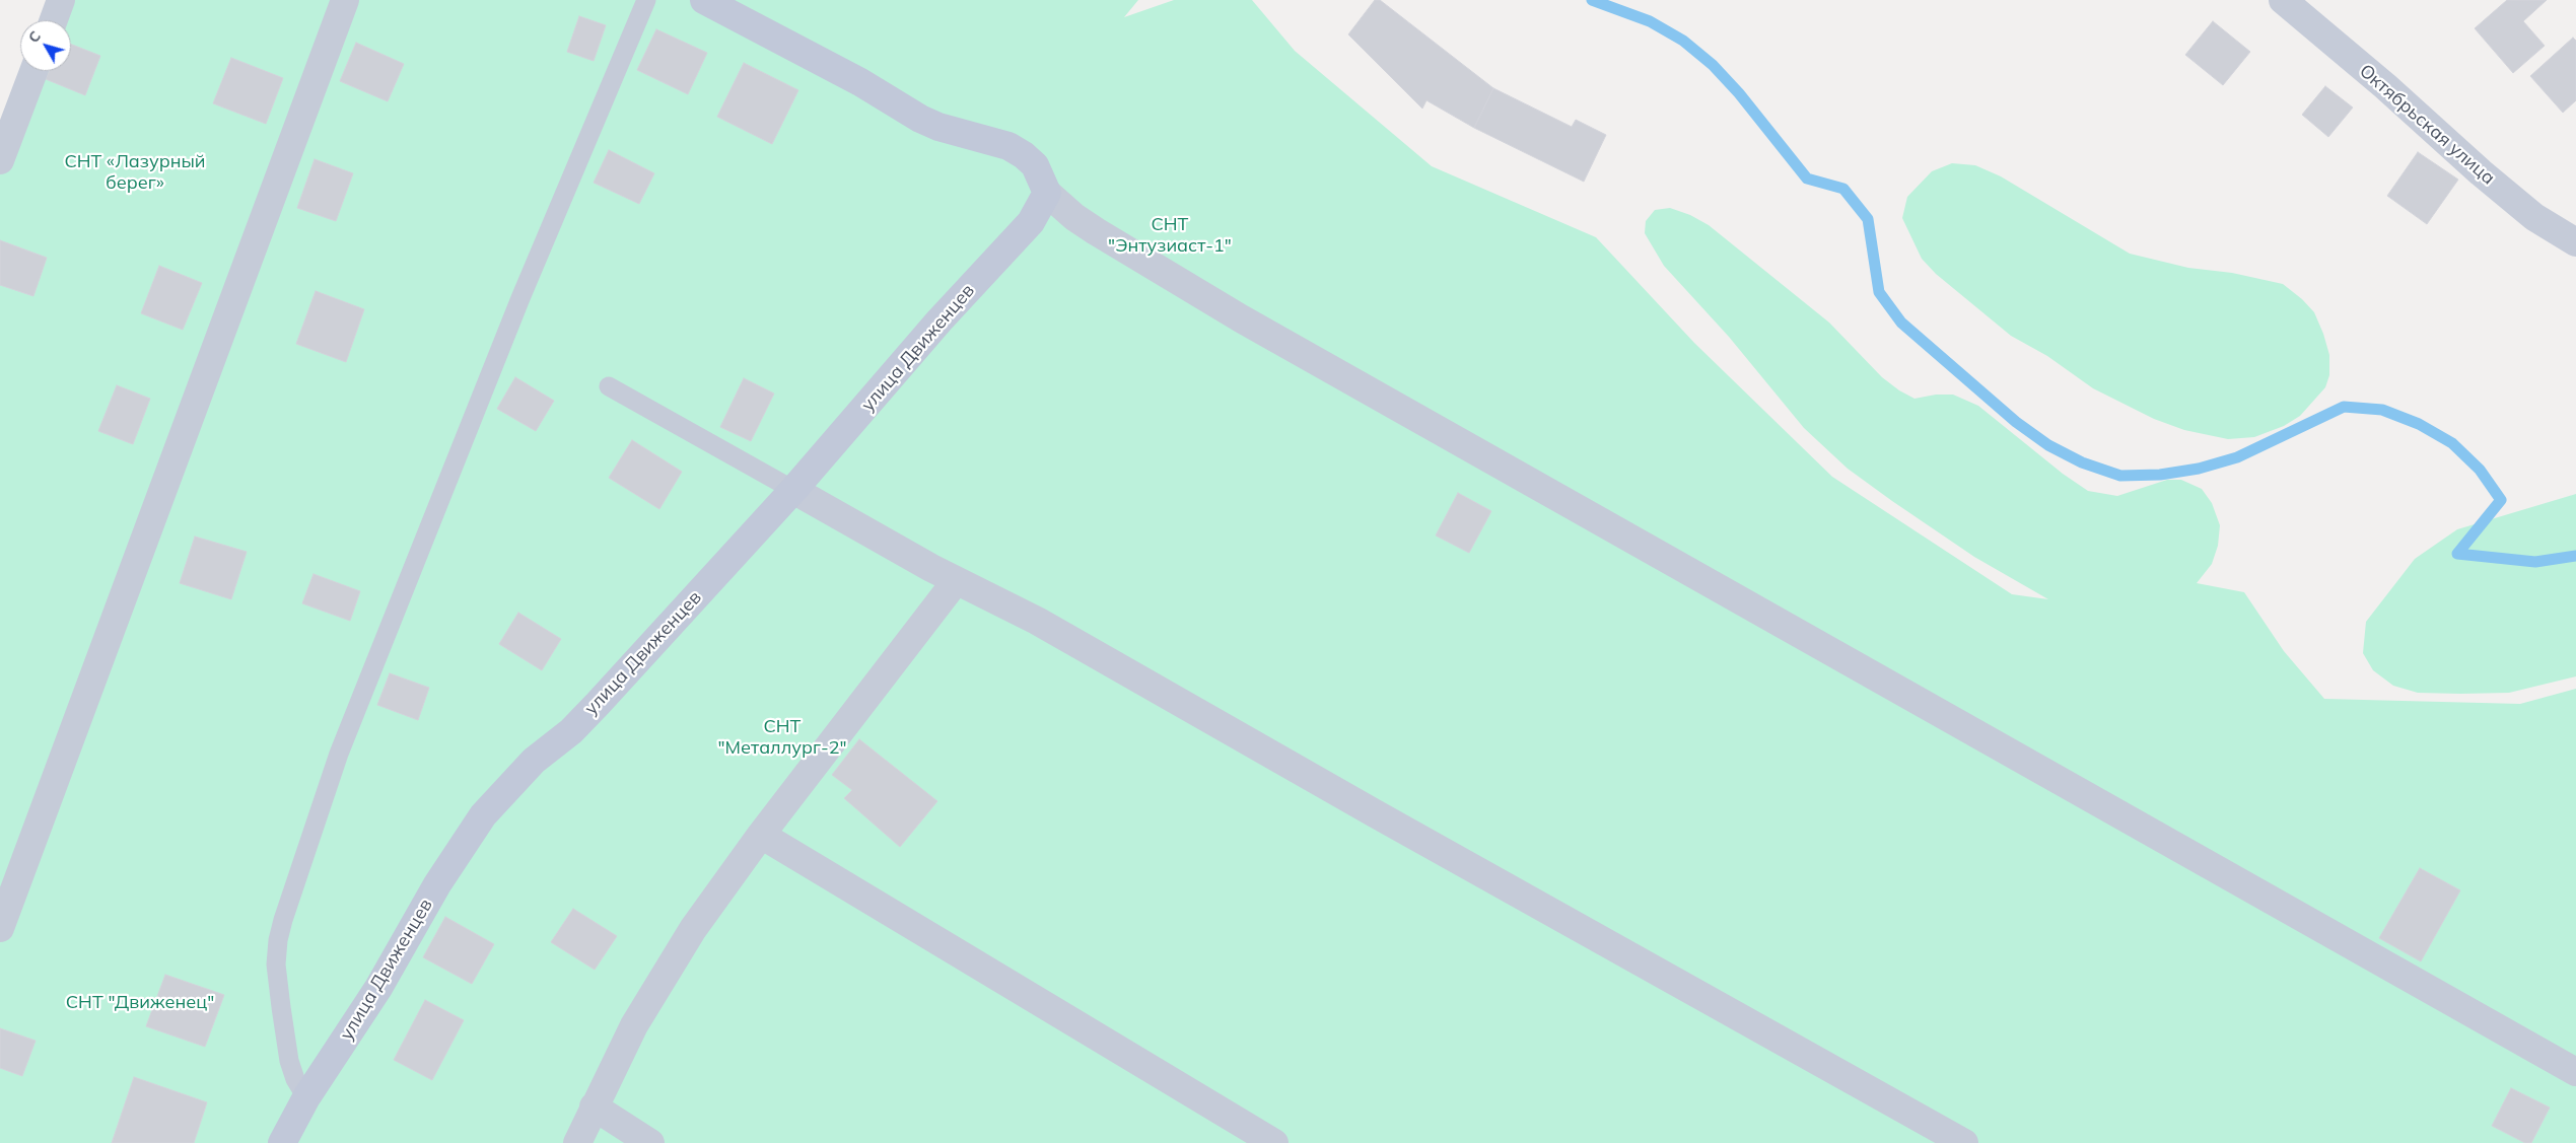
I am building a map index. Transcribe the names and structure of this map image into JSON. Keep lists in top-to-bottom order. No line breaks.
{"streets":{"street":["Октябрьская улица","улица Движенцев"]},"parks":["СНТ «Лазурный берег»","СНТ \"Энтузиаст-1\"","СНТ \"Металлург-2\"","СНТ \"Движенец\""],"north":"top left"}
